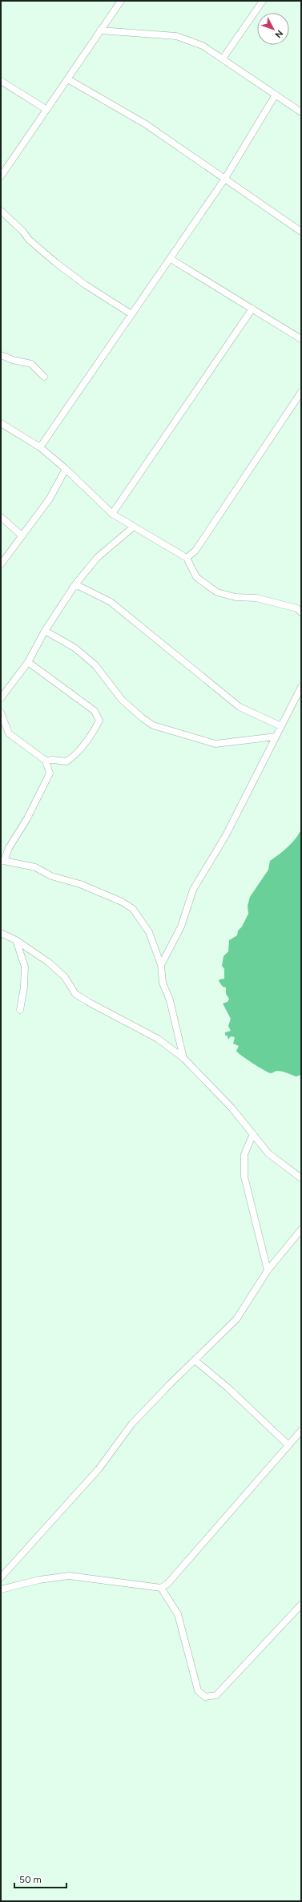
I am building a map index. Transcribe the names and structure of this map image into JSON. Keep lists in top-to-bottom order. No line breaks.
{"scale_bar":"50 m","north":"bottom right"}
